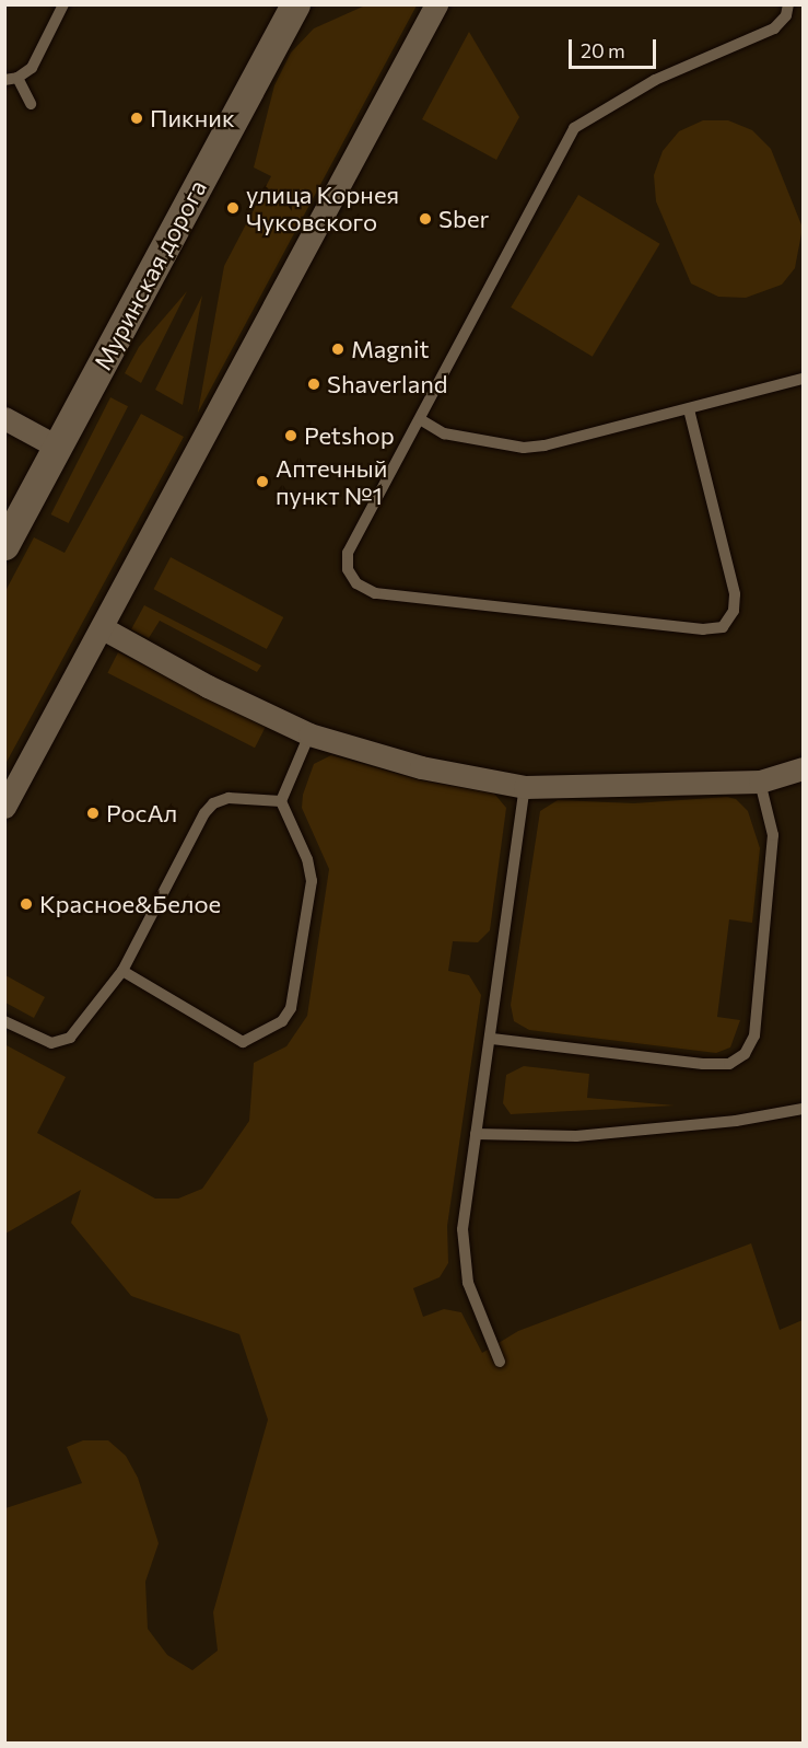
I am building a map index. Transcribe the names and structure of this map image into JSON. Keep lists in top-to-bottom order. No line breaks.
{"streets":{"street":["Муринская дорога"]},"places":["Пикник","улица Корнея Чуковского","Sber","Magnit","Shaverland","Petshop","Аптечный пункт №1","РосАл","Красное&Белое"],"scale_bar":"20 m"}
